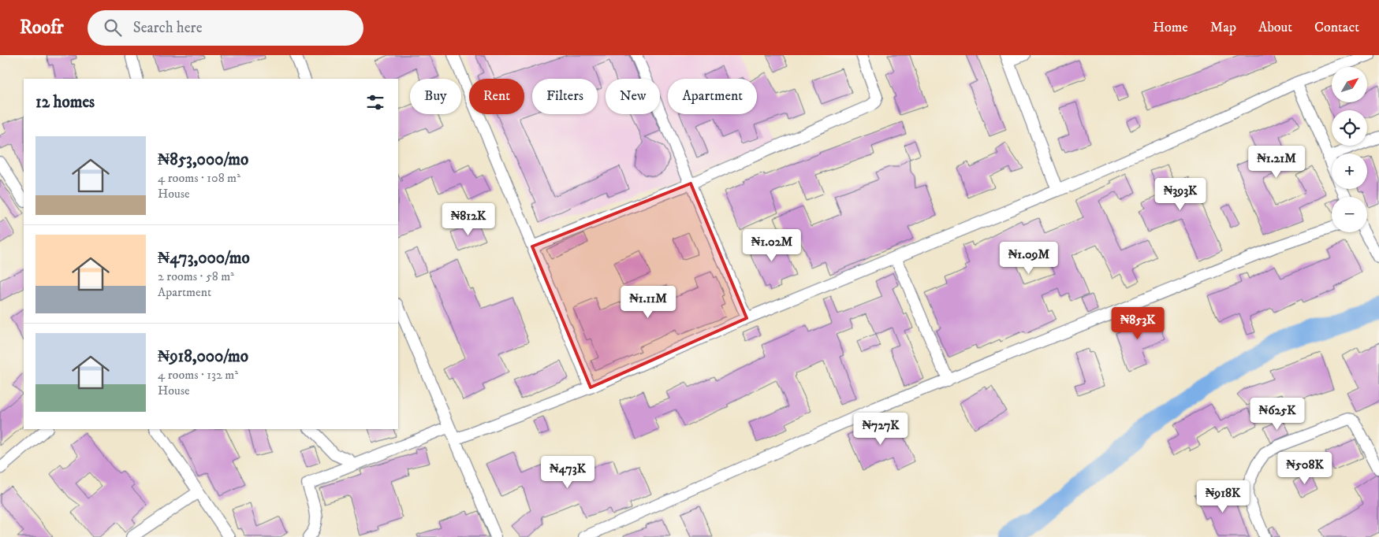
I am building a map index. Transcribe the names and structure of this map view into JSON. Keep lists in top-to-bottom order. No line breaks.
{"north":"top right","page":{"header":"Roofr","search":"Search here","nav":["Home","Map","About","Contact"],"map_buttons":["+","−"],"chip":["Buy","Rent","Filters","New","Apartment"],"heading":"12 homes","list":[{"name":"₦853,000/mo","note":"4 rooms · 108 m² · House"},{"name":"₦473,000/mo","note":"2 rooms · 58 m² · Apartment"},{"name":"₦918,000/mo","note":"4 rooms · 132 m² · House"}],"price":["₦1.21M","₦393K","₦812K","₦1.02M","₦1.09M","₦1.11M","₦853K","₦625K","₦727K","₦508K","₦473K","₦918K"]}}
